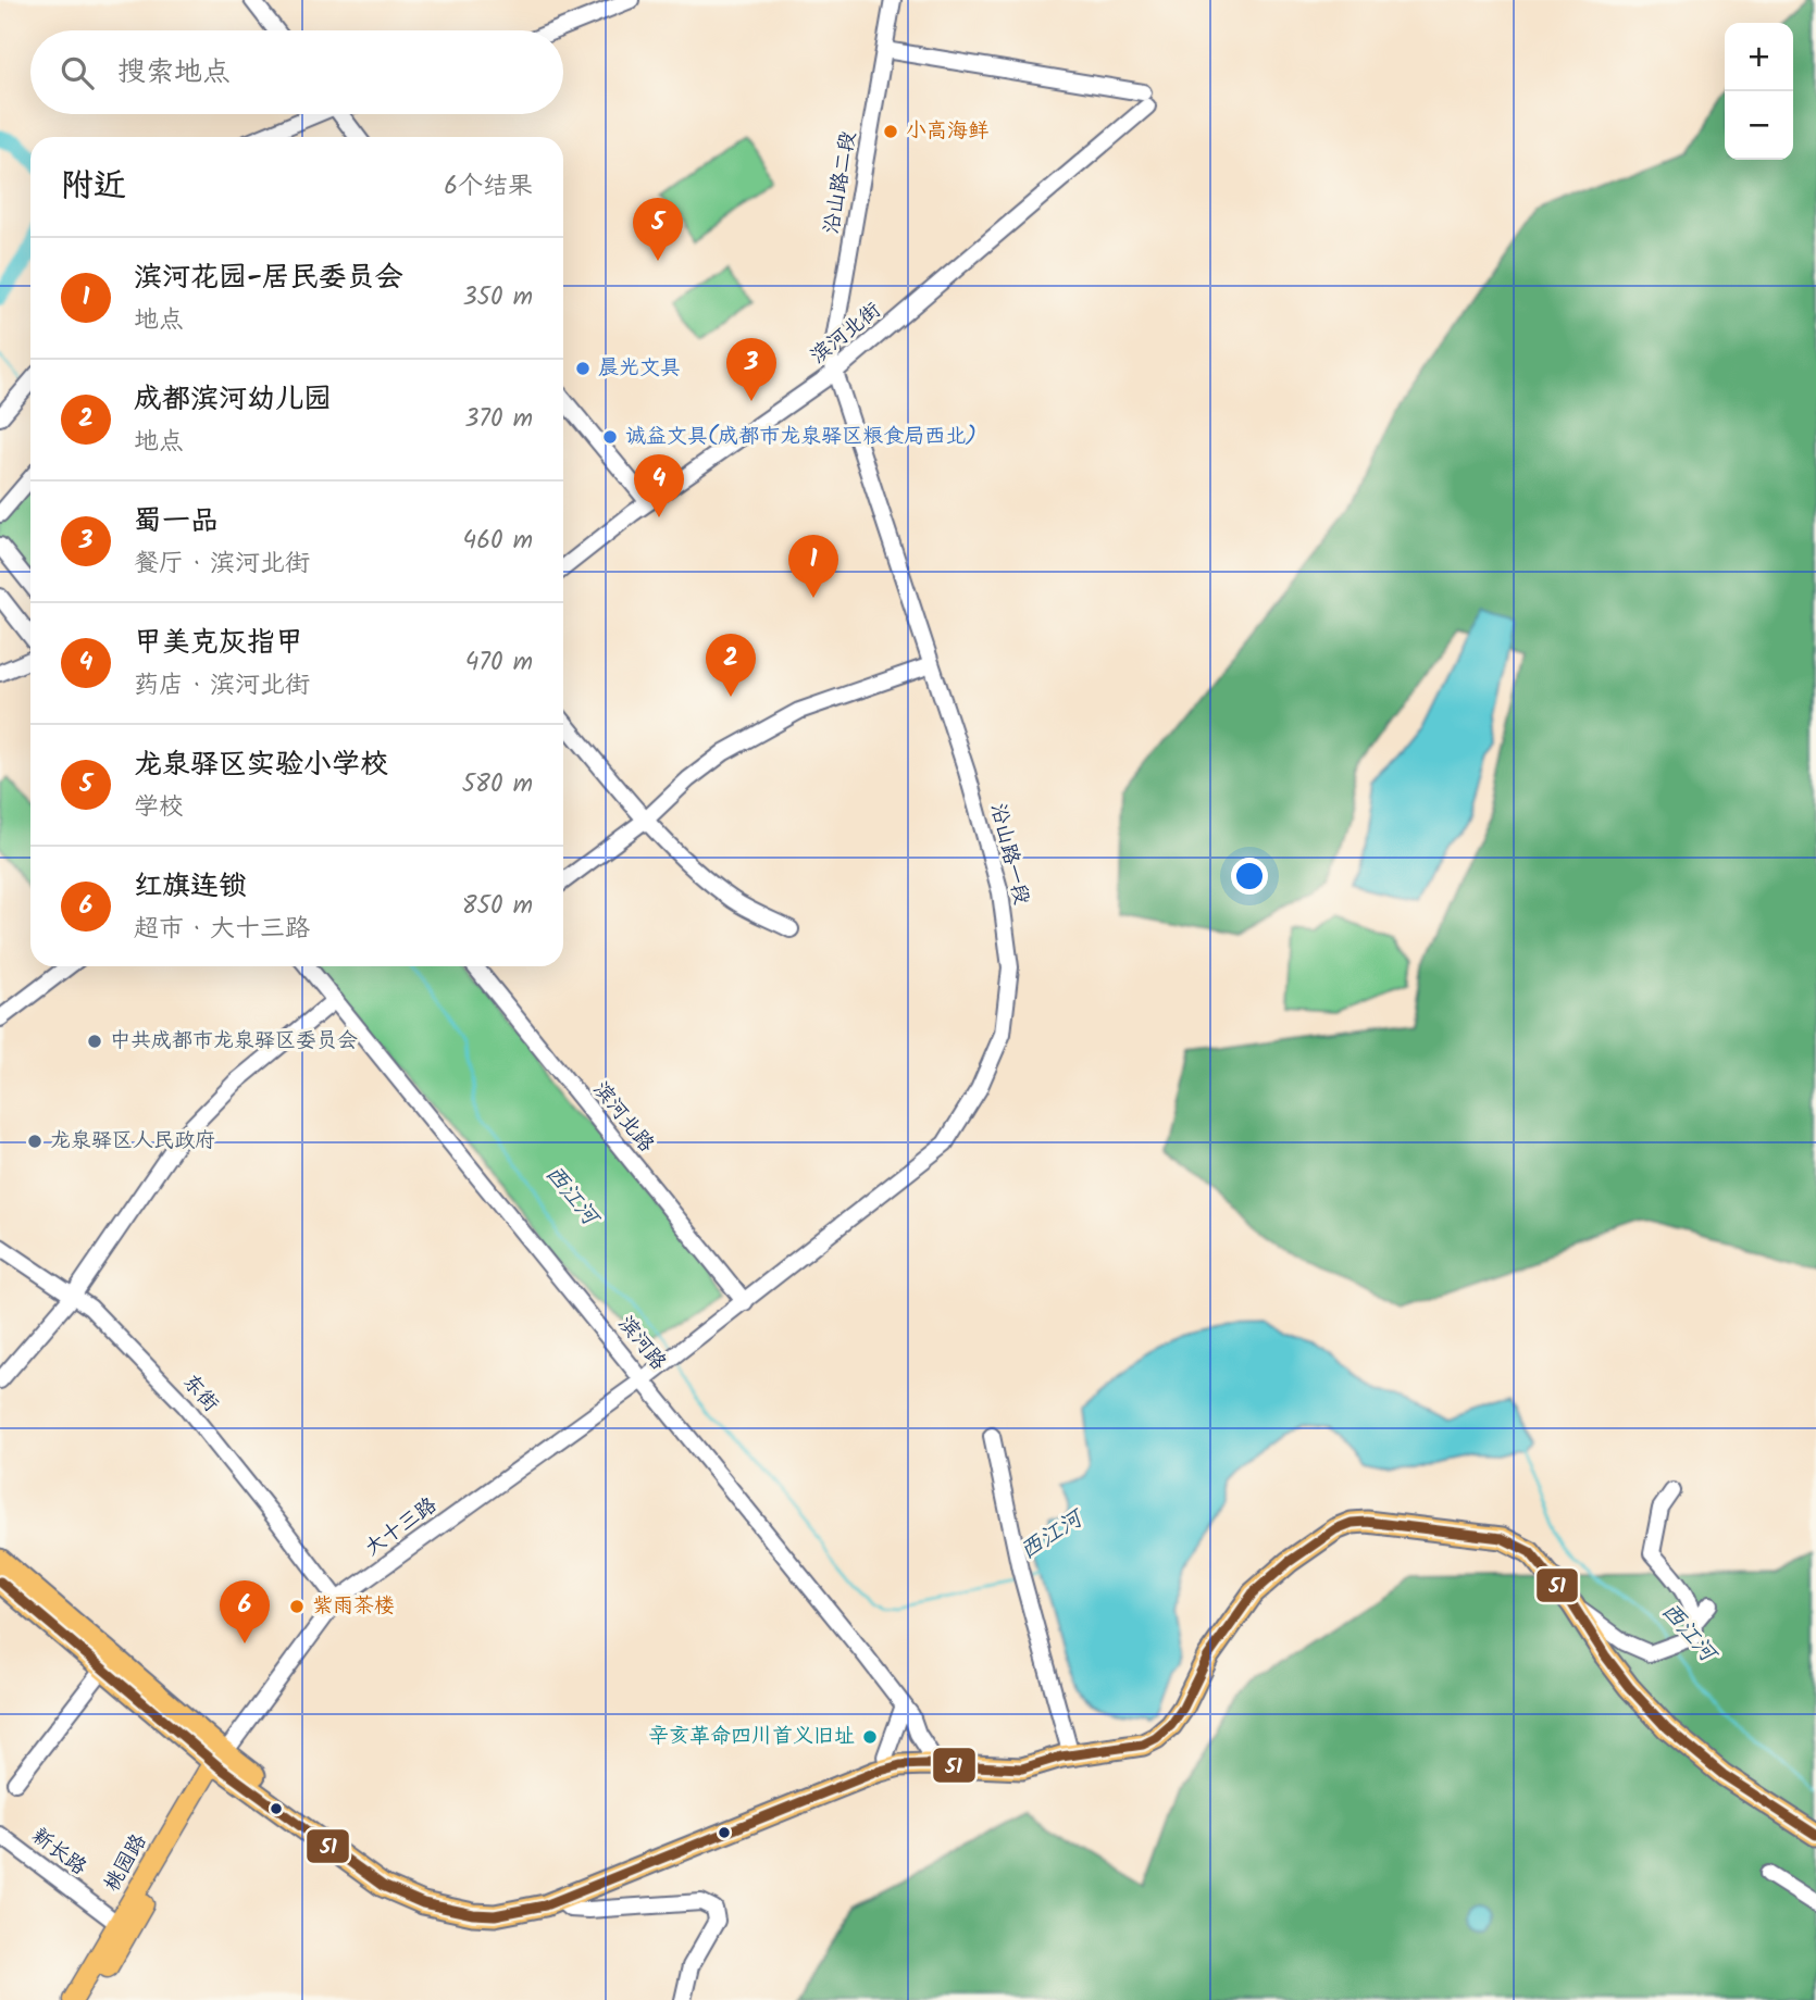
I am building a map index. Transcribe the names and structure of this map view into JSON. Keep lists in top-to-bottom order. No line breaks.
{"streets":{"main road":["桃园路"],"street":["沿山路二段","滨河北街","沿山路一段","滨河北路","滨河路","东街","大十三路","新长路"]},"crossings":[["沿山路二段","滨河北街"],["沿山路二段","沿山路一段"],["滨河北街","沿山路一段"],["沿山路一段","滨河北路"],["沿山路一段","大十三路"],["滨河路","大十三路"],["东街","大十三路"],["大十三路","桃园路"],["新长路","桃园路"]],"water":["西江河"],"places":["小高海鲜","晨光文具","诚益文具(成都市龙泉驿区粮食局西北)","中共成都市龙泉驿区委员会","龙泉驿区人民政府","紫雨茶楼","辛亥革命四川首义旧址"],"lines":["transit line 51"],"page":{"map_buttons":["+","−"],"search":"搜索地点","heading":["附近","6个结果"],"pins":["5","3","4","1","2","6"],"list":[{"mark":"1","name":"滨河花园-居民委员会","note":"地点","value":"350 m"},{"mark":"2","name":"成都滨河幼儿园","note":"地点","value":"370 m"},{"mark":"3","name":"蜀一品","note":"餐厅 · 滨河北街","value":"460 m"},{"mark":"4","name":"甲美克灰指甲","note":"药店 · 滨河北街","value":"470 m"},{"mark":"5","name":"龙泉驿区实验小学校","note":"学校","value":"580 m"},{"mark":"6","name":"红旗连锁","note":"超市 · 大十三路","value":"850 m"}]}}
